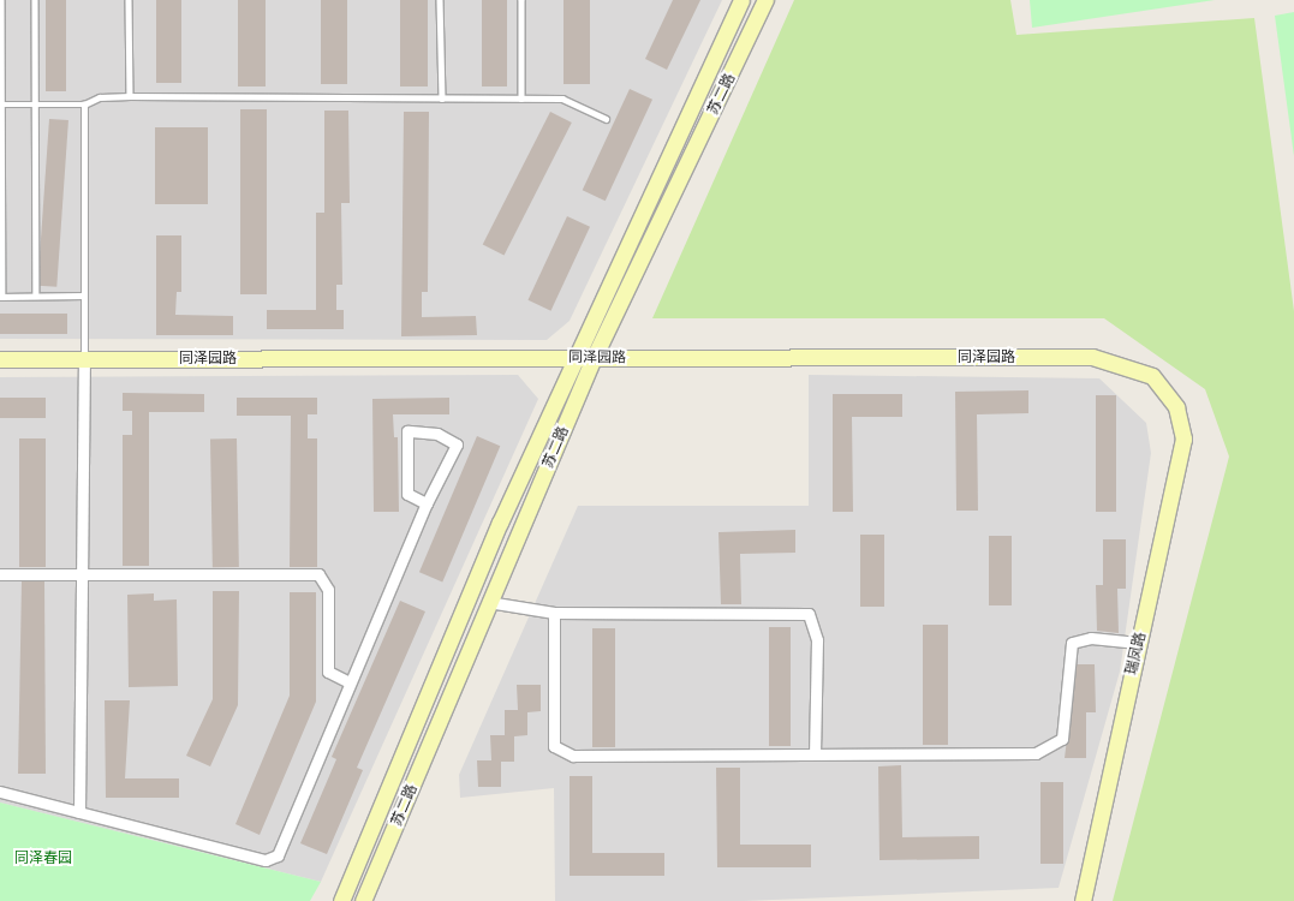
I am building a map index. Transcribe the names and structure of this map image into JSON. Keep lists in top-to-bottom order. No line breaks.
{"streets":{"street":["苏二路","同泽园路","瑞凤路"]},"crossings":[["苏二路","同泽园路"],["同泽园路","瑞凤路"]],"parks":["同泽春园"]}
